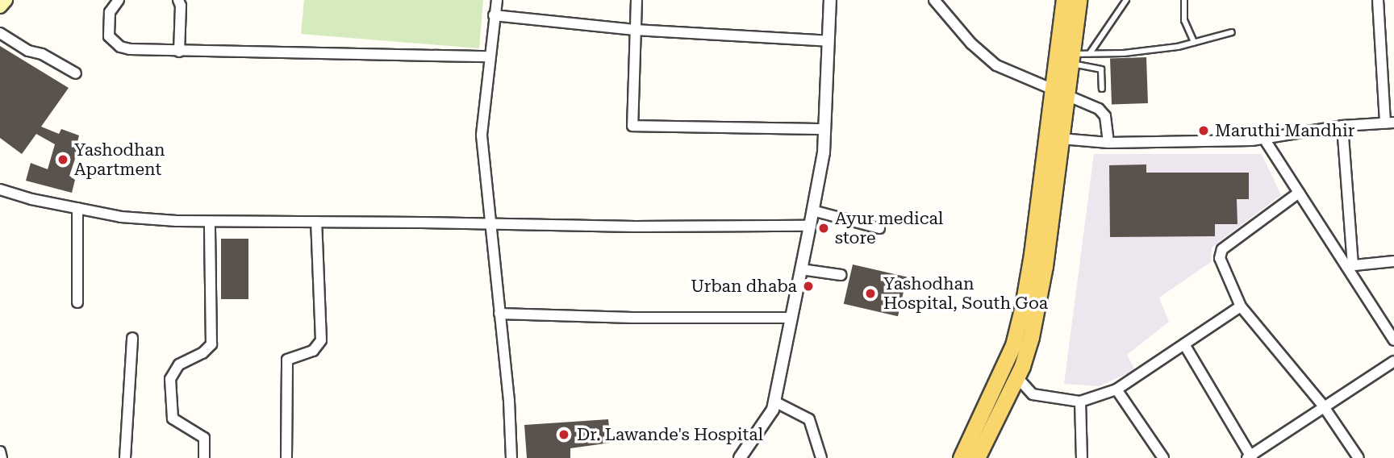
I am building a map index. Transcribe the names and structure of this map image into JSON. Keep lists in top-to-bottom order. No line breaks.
{"places":["Maruthi Mandhir","Yashodhan Apartment","Ayur medical store","Urban dhaba","Yashodhan Hospital, South Goa","Dr. Lawande's Hospital"]}
